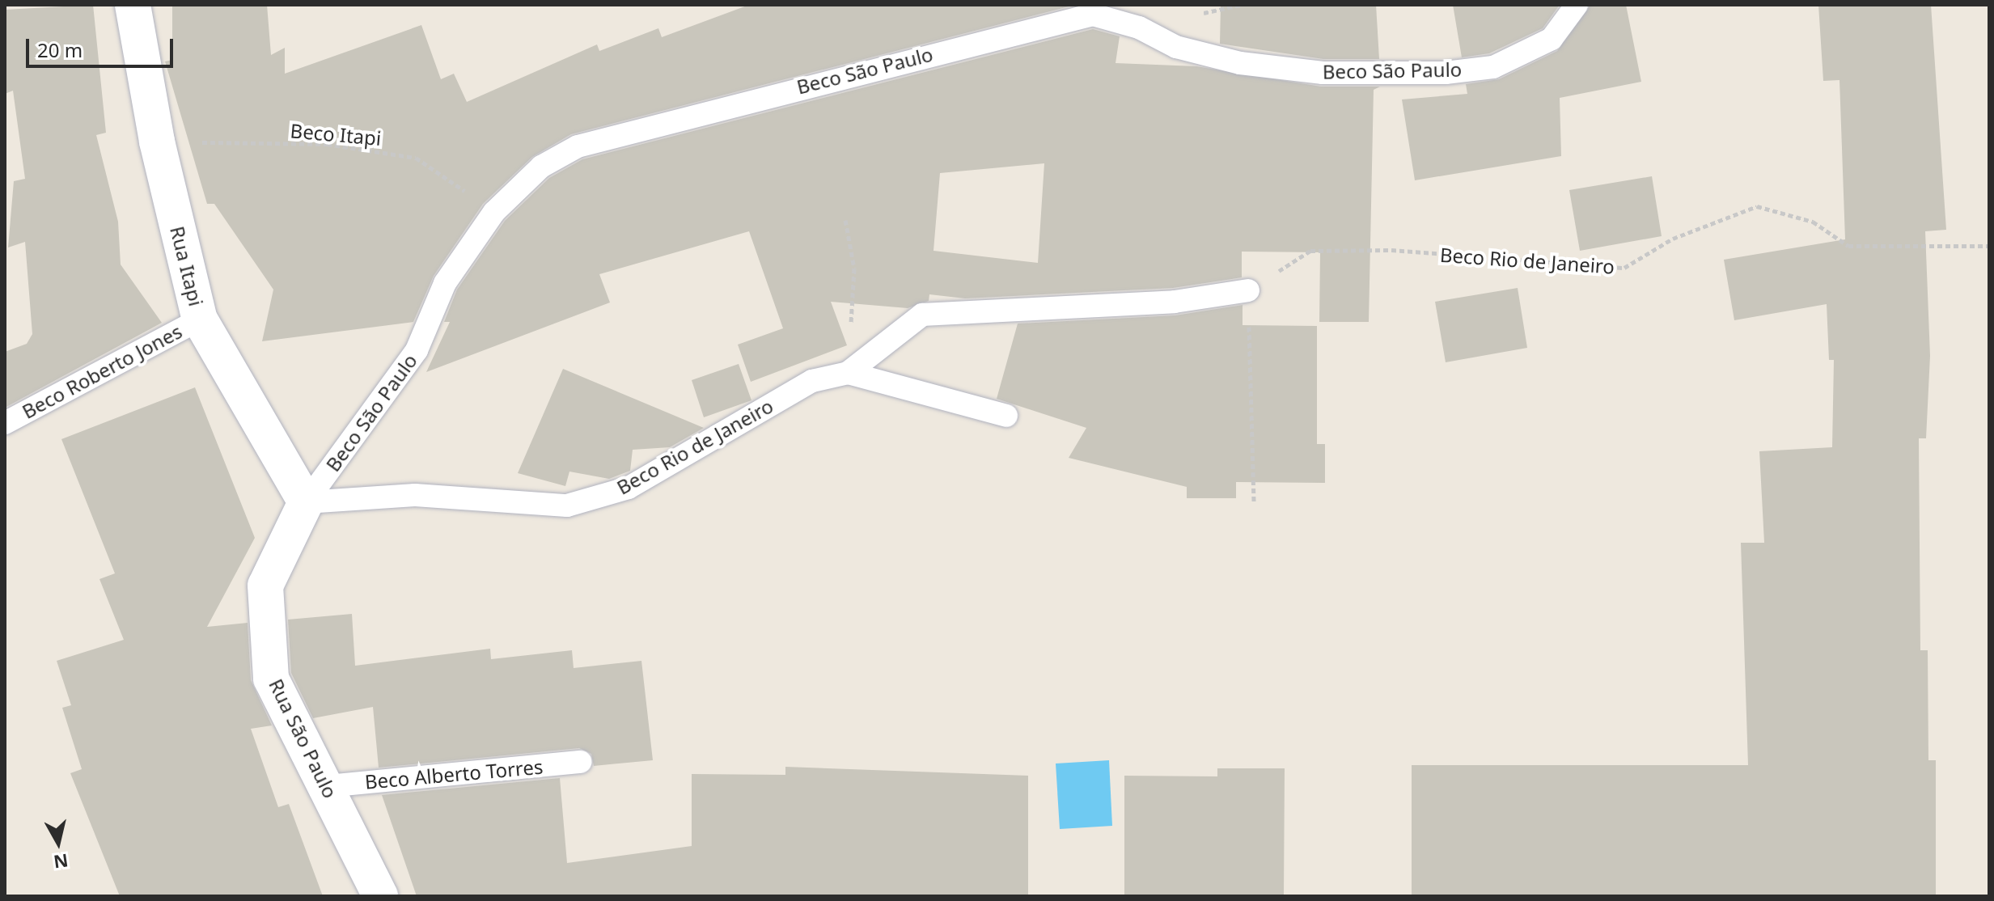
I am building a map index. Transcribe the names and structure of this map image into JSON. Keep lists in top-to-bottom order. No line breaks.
{"streets":{"street":["Rua Itapi","Rua São Paulo"],"lane":["Beco São Paulo","Beco Rio de Janeiro","Beco Roberto Jones","Beco Alberto Torres"],"path":["Beco Itapi"]},"crossings":[["Beco São Paulo","Beco Itapi"],["Beco São Paulo","Beco Rio de Janeiro"],["Beco São Paulo","Rua Itapi"],["Beco São Paulo","Rua São Paulo"],["Beco Itapi","Rua Itapi"],["Beco Rio de Janeiro","Rua Itapi"],["Beco Rio de Janeiro","Rua São Paulo"],["Rua Itapi","Beco Roberto Jones"],["Rua Itapi","Rua São Paulo"],["Rua São Paulo","Beco Alberto Torres"]],"scale_bar":"20 m","north":"bottom"}
